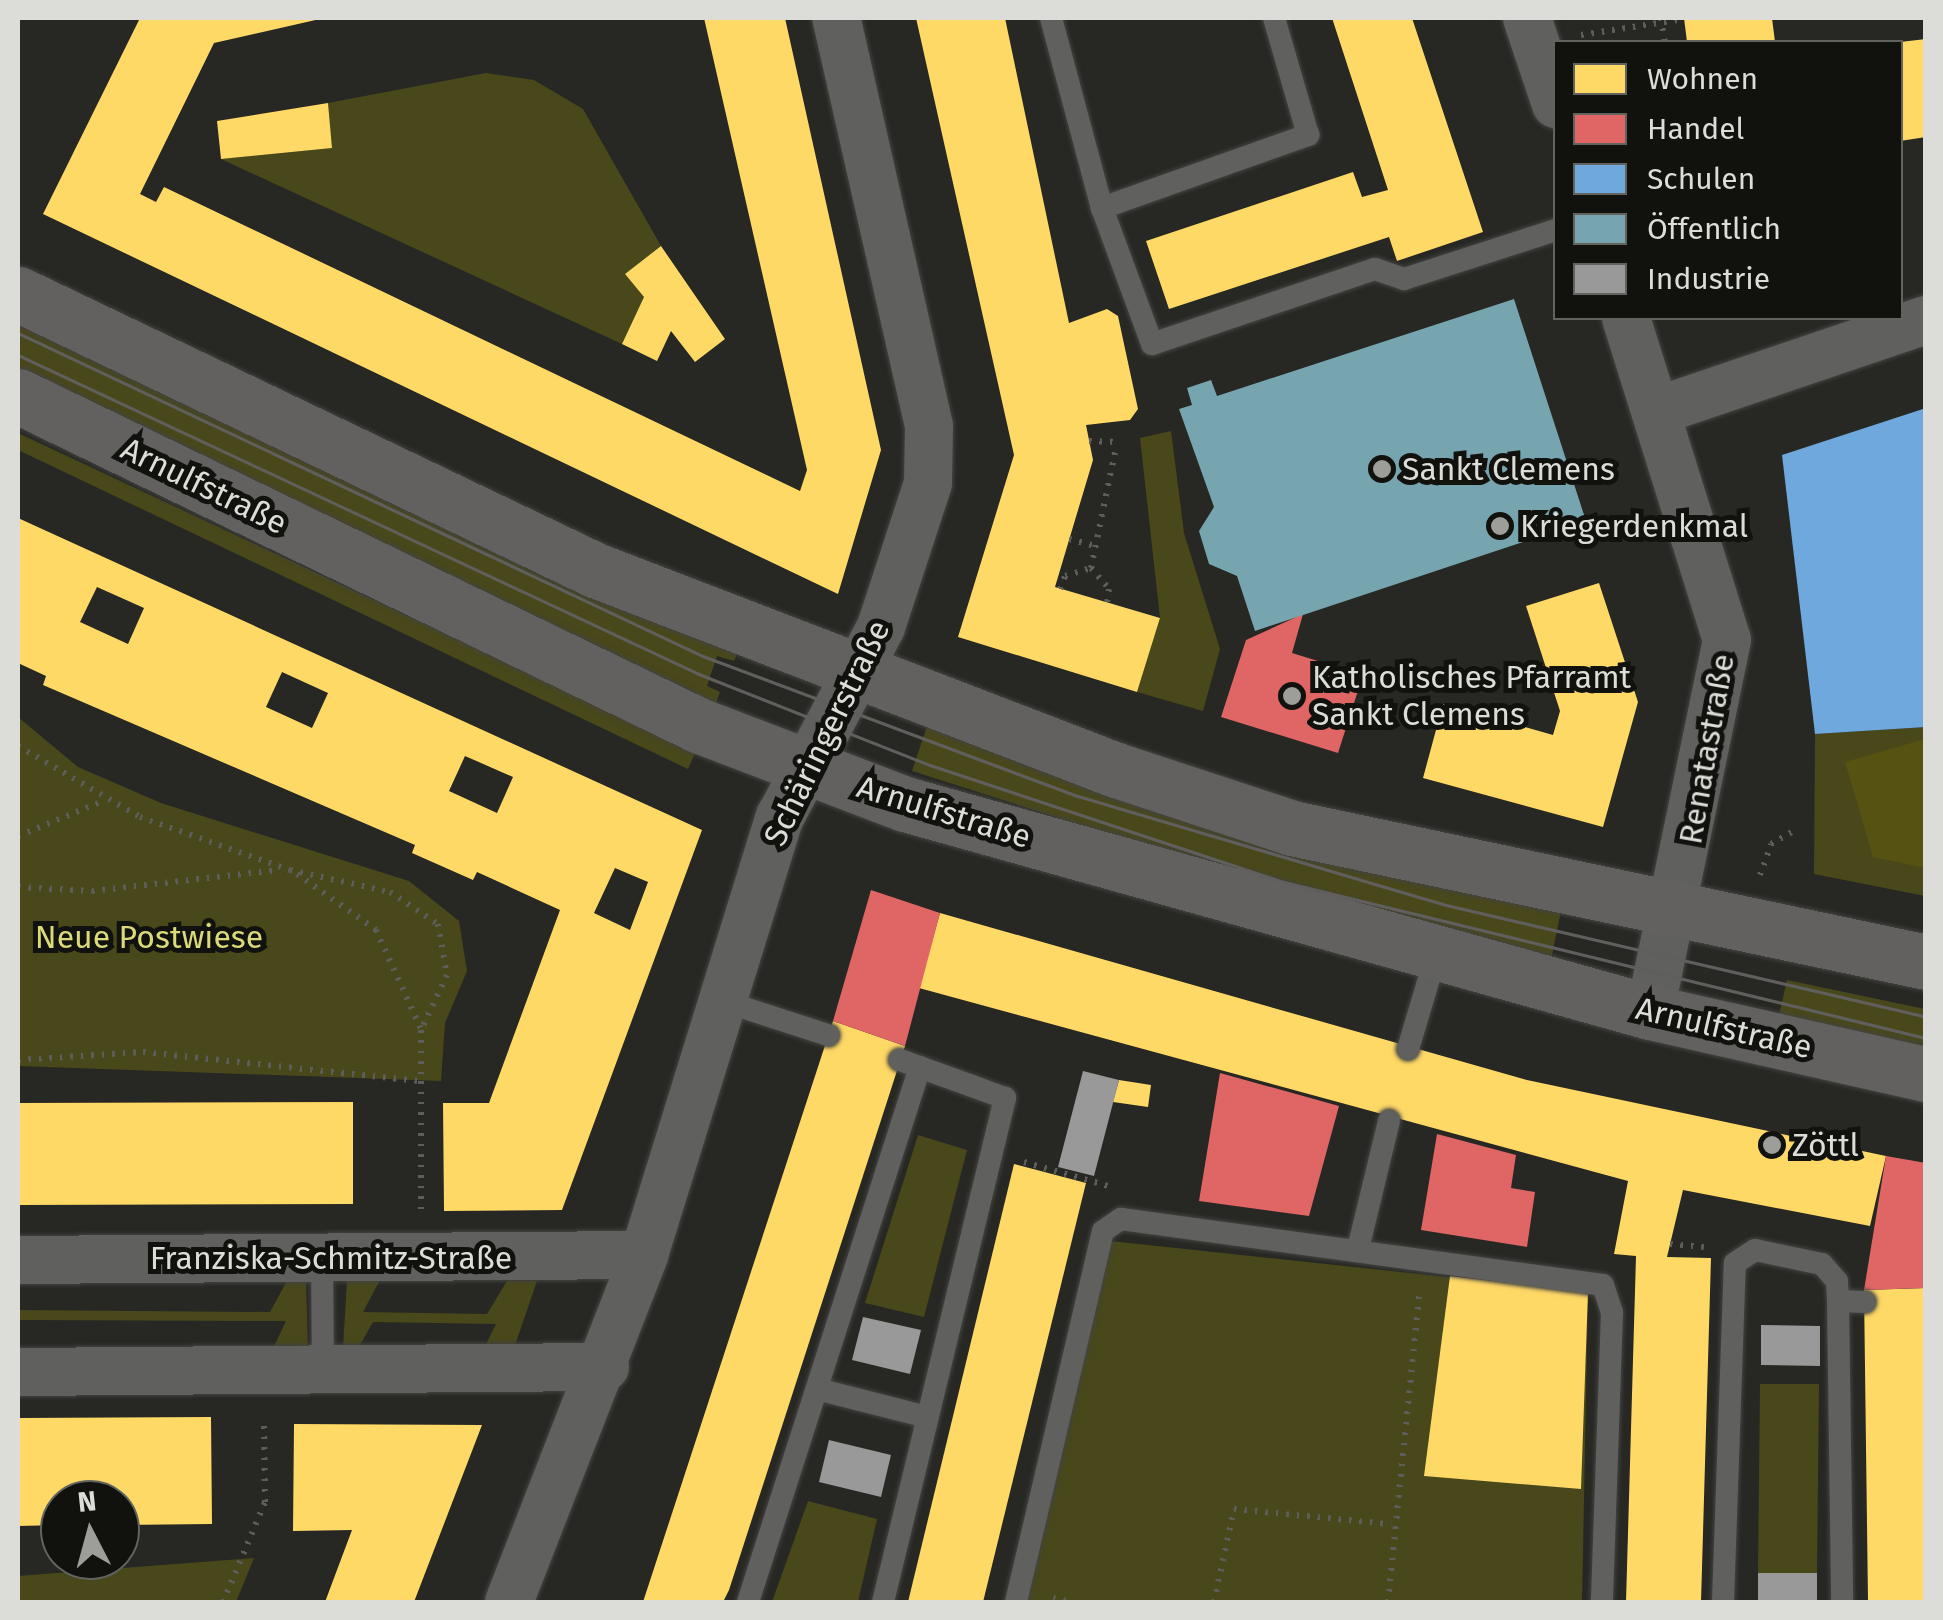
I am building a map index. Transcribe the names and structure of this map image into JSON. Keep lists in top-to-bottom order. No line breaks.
{"streets":{"main road":["Arnulfstraße"],"street":["Schäringerstraße","Renatastraße","Franziska-Schmitz-Straße"]},"crossings":[["Arnulfstraße","Schäringerstraße"],["Arnulfstraße","Renatastraße"],["Schäringerstraße","Franziska-Schmitz-Straße"]],"parks":["Neue Postwiese"],"places":["Sankt Clemens","Kriegerdenkmal","Katholisches Pfarramt Sankt Clemens","Zöttl"],"legend":["Wohnen","Handel","Schulen","Öffentlich","Industrie"],"north":"top"}
